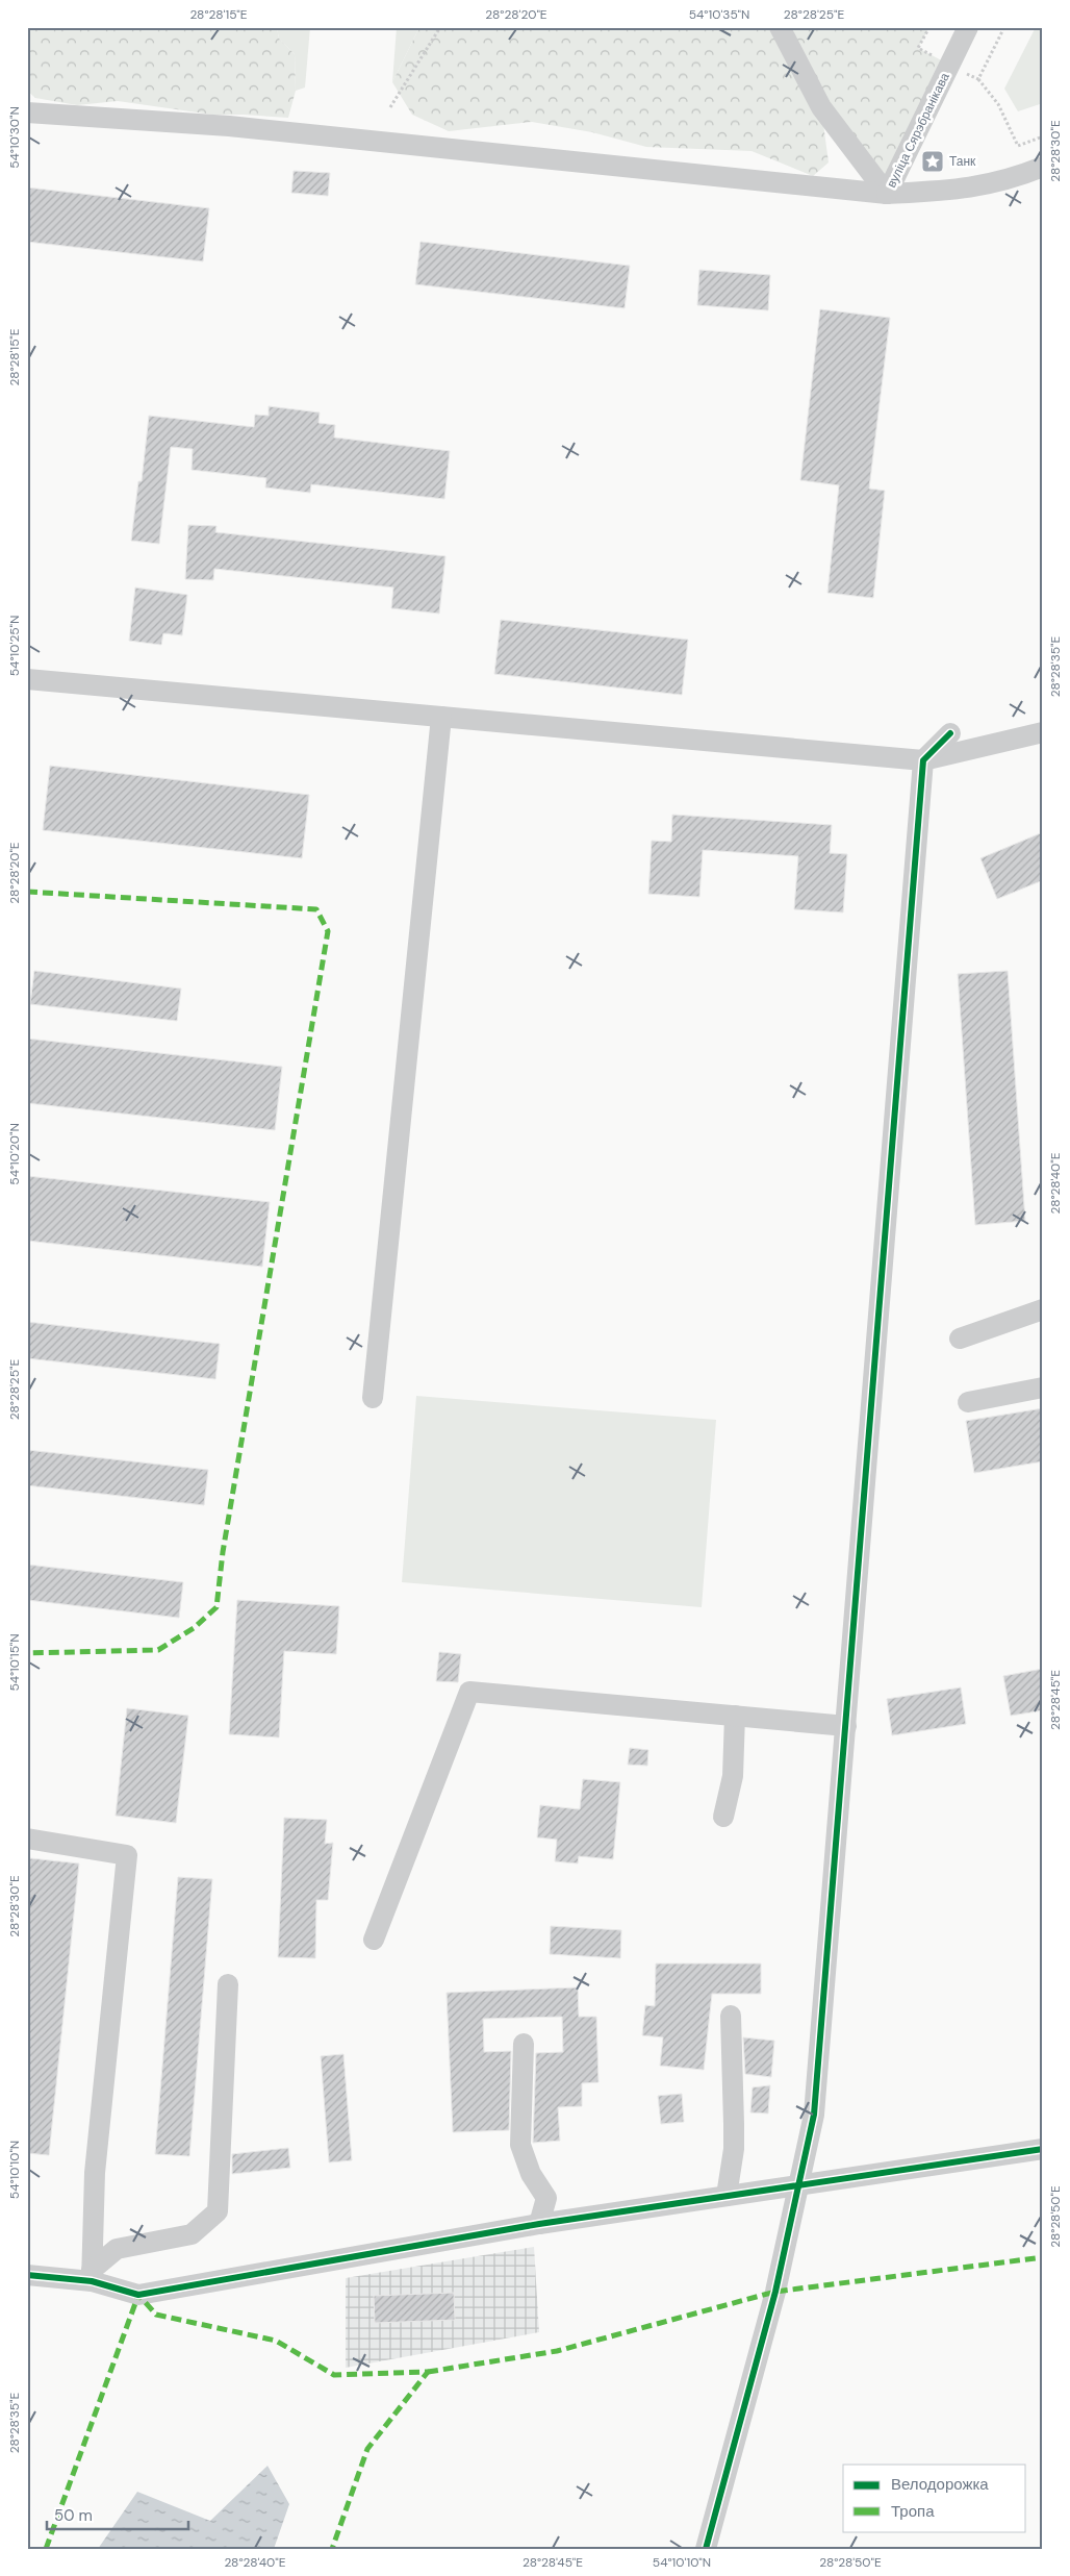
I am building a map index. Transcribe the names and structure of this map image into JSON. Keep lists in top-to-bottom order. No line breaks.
{"streets":{"street":["вуліца Сярэбранікава"]},"places":{"place":["Танк"]},"legend":["Велодорожка","Тропа"],"scale_bar":"50 m","coordinates":["28°28'15\"E","28°28'20\"E","54°10'35\"N","28°28'25\"E","54°10'30\"N","28°28'30\"E","54°10'25\"N","28°28'35\"E","54°10'20\"N","28°28'40\"E","54°10'15\"N","28°28'45\"E","54°10'10\"N","28°28'50\"E"]}
